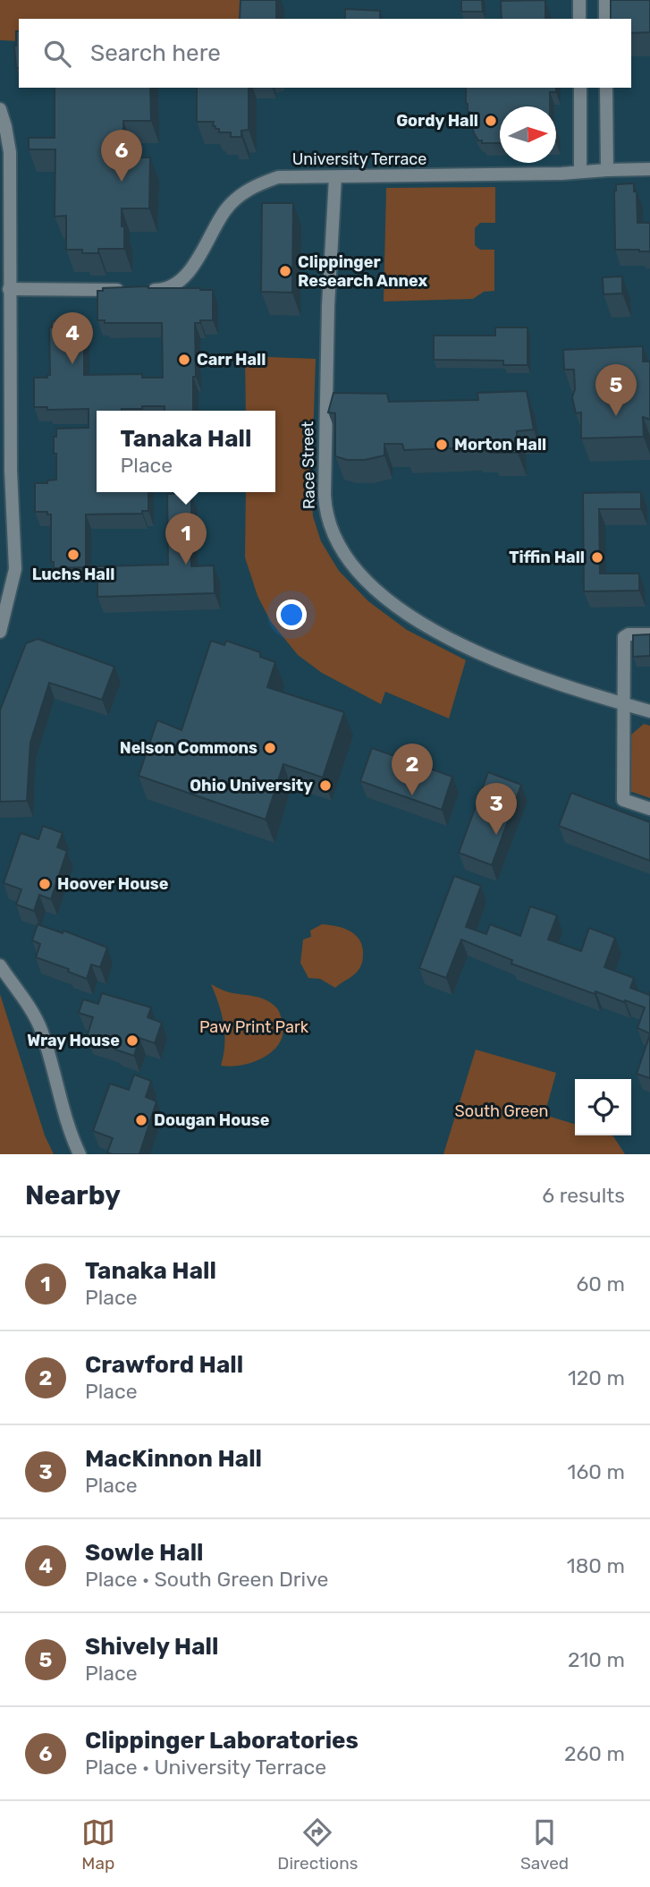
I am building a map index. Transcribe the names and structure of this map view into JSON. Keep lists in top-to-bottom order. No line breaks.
{"streets":{"street":["University Terrace","Race Street"]},"crossings":[["University Terrace","Race Street"]],"parks":["Paw Print Park","South Green"],"places":["Gordy Hall","Clippinger Research Annex","Carr Hall","Morton Hall","Luchs Hall","Tiffin Hall","Nelson Commons","Ohio University","Hoover House","Wray House","Dougan House"],"north":"right","page":{"search":"Search here","pins":["6","4","5","1","2","3"],"popup":["Tanaka Hall","Place"],"heading":["Nearby","6 results"],"list":[{"mark":"1","name":"Tanaka Hall","note":"Place","value":"60 m"},{"mark":"2","name":"Crawford Hall","note":"Place","value":"120 m"},{"mark":"3","name":"MacKinnon Hall","note":"Place","value":"160 m"},{"mark":"4","name":"Sowle Hall","note":"Place · South Green Drive","value":"180 m"},{"mark":"5","name":"Shively Hall","note":"Place","value":"210 m"},{"mark":"6","name":"Clippinger Laboratories","note":"Place · University Terrace","value":"260 m"}],"nav":["Map","Directions","Saved"]}}
